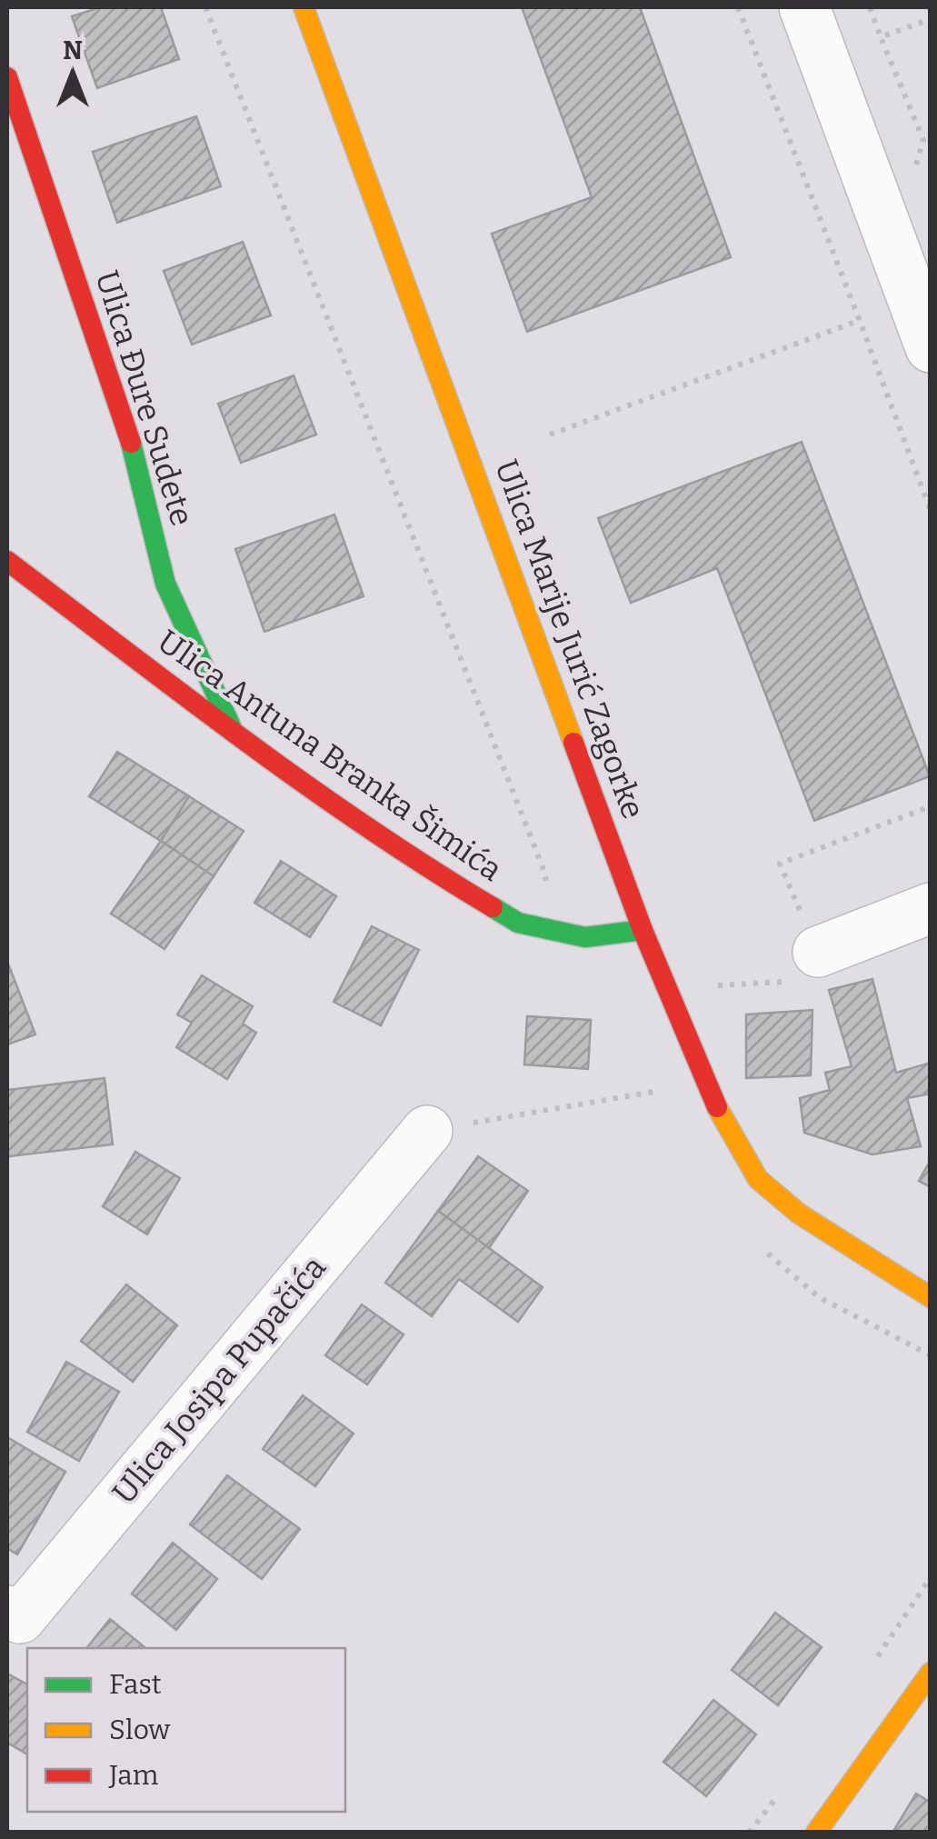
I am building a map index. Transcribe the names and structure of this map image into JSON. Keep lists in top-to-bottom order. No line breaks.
{"streets":{"street":["Ulica Đure Sudete","Ulica Marije Jurić Zagorke","Ulica Antuna Branka Šimića","Ulica Josipa Pupačića"]},"crossings":[["Ulica Đure Sudete","Ulica Antuna Branka Šimića"],["Ulica Marije Jurić Zagorke","Ulica Antuna Branka Šimića"]],"legend":["Fast","Slow","Jam"],"north":"top"}
